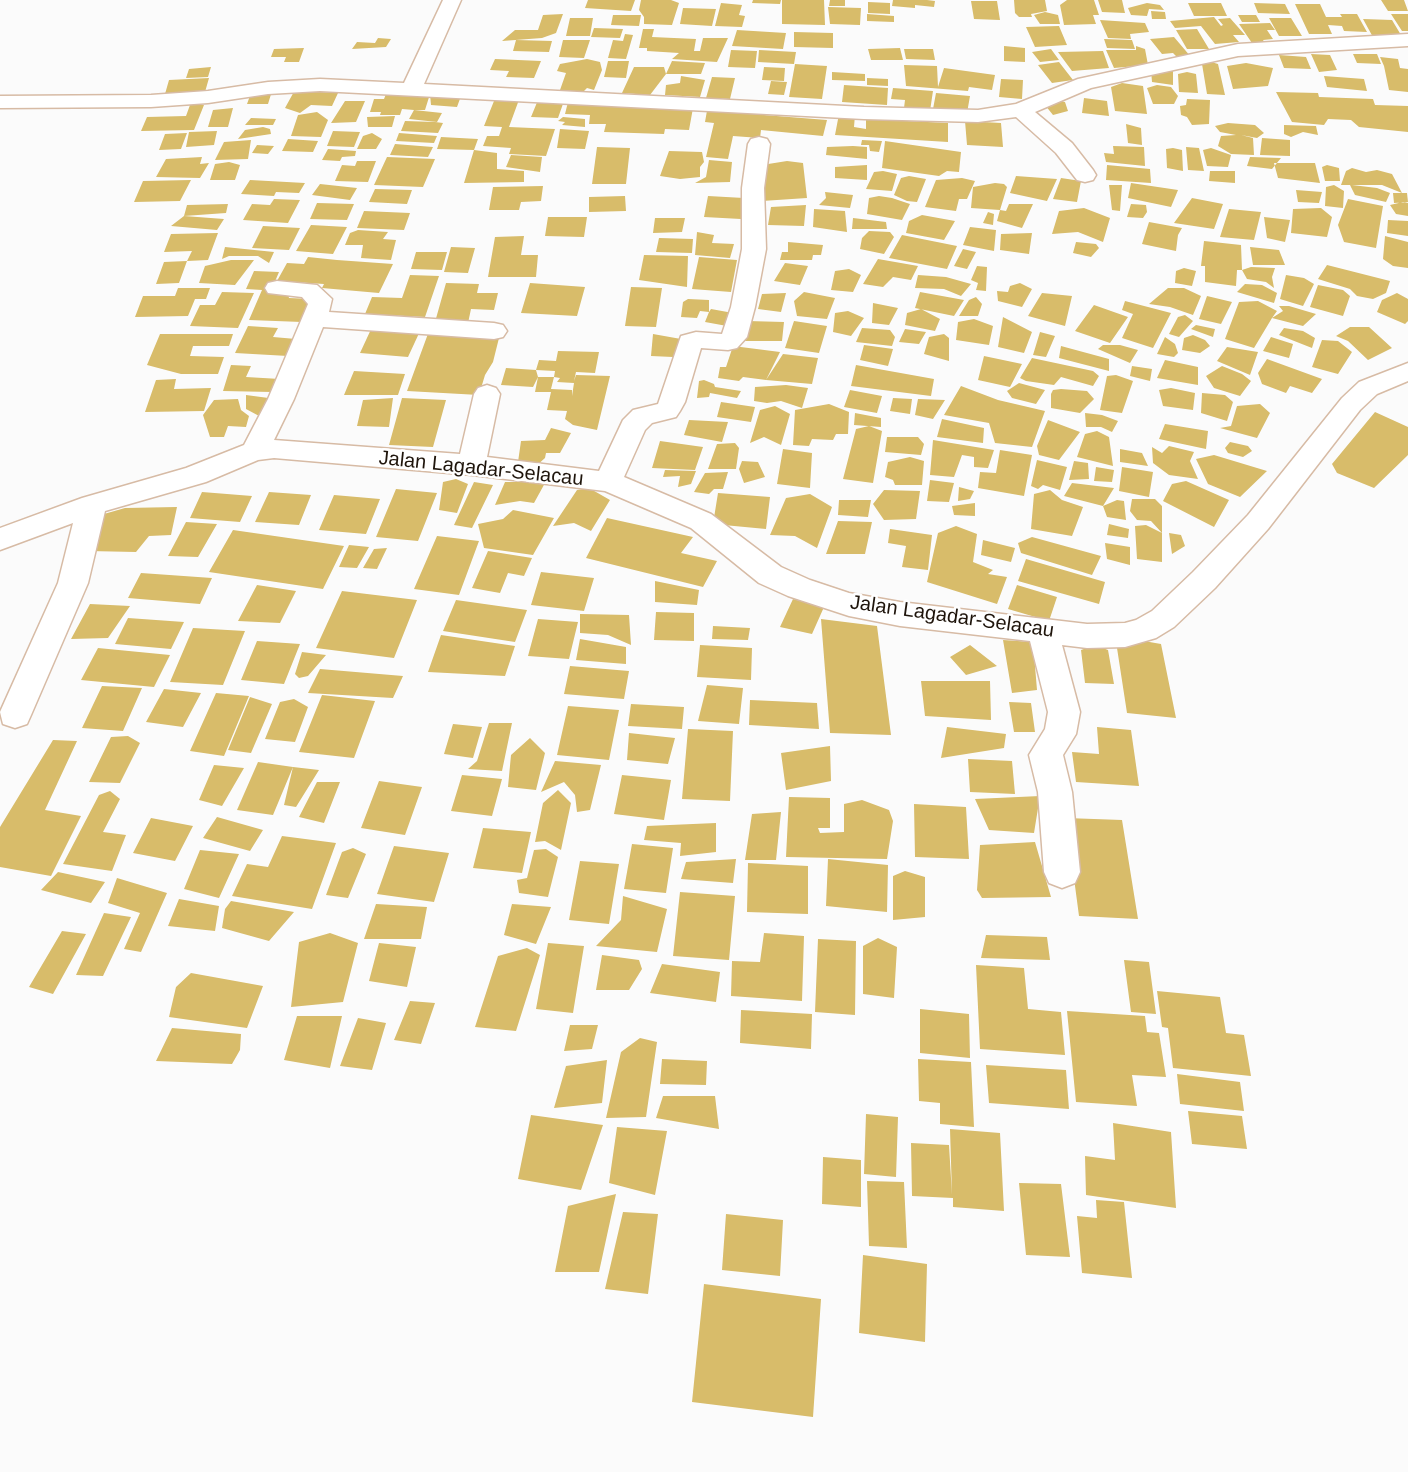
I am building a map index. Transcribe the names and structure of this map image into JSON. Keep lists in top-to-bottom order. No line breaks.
{"streets":{"street":["Jalan Lagadar-Selacau"]}}
